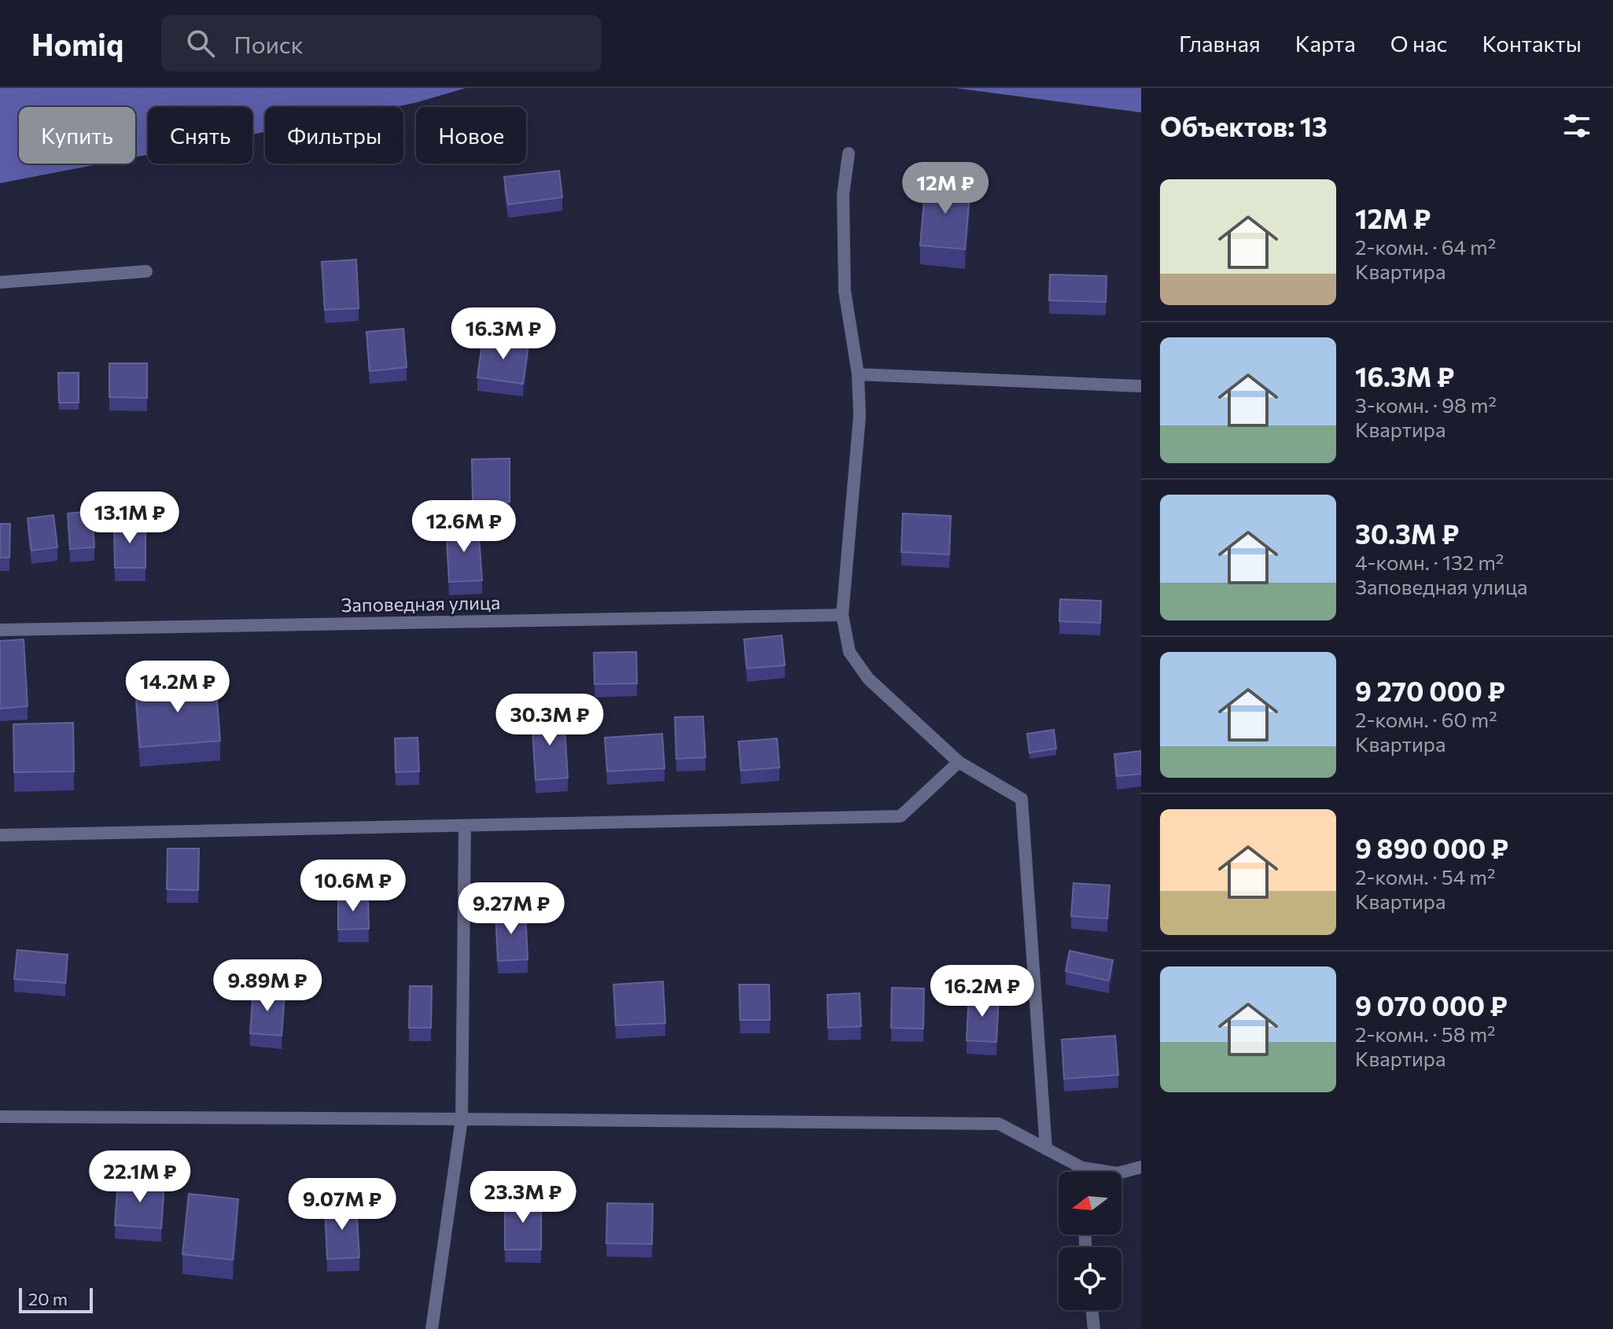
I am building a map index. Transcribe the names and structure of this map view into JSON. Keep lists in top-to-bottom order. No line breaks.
{"streets":{"street":["Заповедная улица"]},"scale_bar":"20 m","north":"left","page":{"header":"Homiq","search":"Поиск","nav":["Главная","Карта","О нас","Контакты"],"heading":"Объектов: 13","chip":["Купить","Снять","Фильтры","Новое"],"price":["12M ₽","16.3M ₽","13.1M ₽","12.6M ₽","14.2M ₽","30.3M ₽","10.6M ₽","9.27M ₽","9.89M ₽","16.2M ₽","22.1M ₽","23.3M ₽","9.07M ₽"],"list":[{"name":"12M ₽","note":"2-комн. · 64 m² · Квартира"},{"name":"16.3M ₽","note":"3-комн. · 98 m² · Квартира"},{"name":"30.3M ₽","note":"4-комн. · 132 m² · Заповедная улица"},{"name":"9 270 000 ₽","note":"2-комн. · 60 m² · Квартира"},{"name":"9 890 000 ₽","note":"2-комн. · 54 m² · Квартира"},{"name":"9 070 000 ₽","note":"2-комн. · 58 m² · Квартира"}],"scale":"20 m"}}
